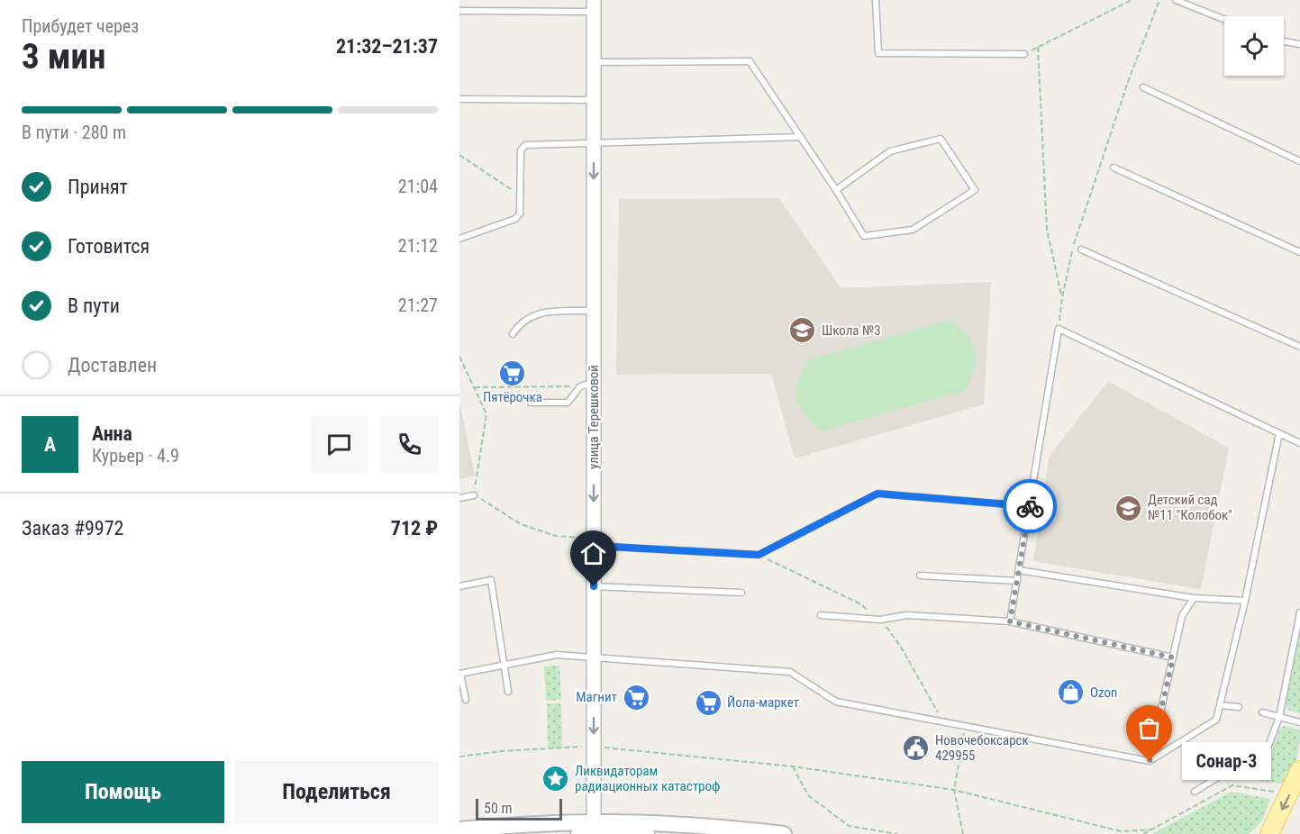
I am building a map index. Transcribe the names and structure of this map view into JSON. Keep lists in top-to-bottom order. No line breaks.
{"streets":{"street":["улица Терешковой"]},"one_way":["улица Терешковой"],"places":{"school or university":["Школа №3","Детский сад №11 \"Колобок\""],"supermarket":["Пятёрочка","Магнит","Йола-маркет"],"shop":["Ozon"],"public building":["Новочебоксарск 429955"],"other":["Сонар-3"],"place":["Ликвидаторам радиационных катастроф"]},"scale_bar":"50 m","page":{"heading":["3 мин","Прибудет через","21:32–21:37"],"panel":["Анна","Курьер · 4.9","Заказ #9972","712 ₽"],"bar":"В пути · 280 m","list":[["Принят","21:04"],["Готовится","21:12"],["В пути","21:27"],"Доставлен"],"round":"А","bubble":"Сонар-3","buttons":["Помощь","Поделиться"],"scale":"50 m"}}
